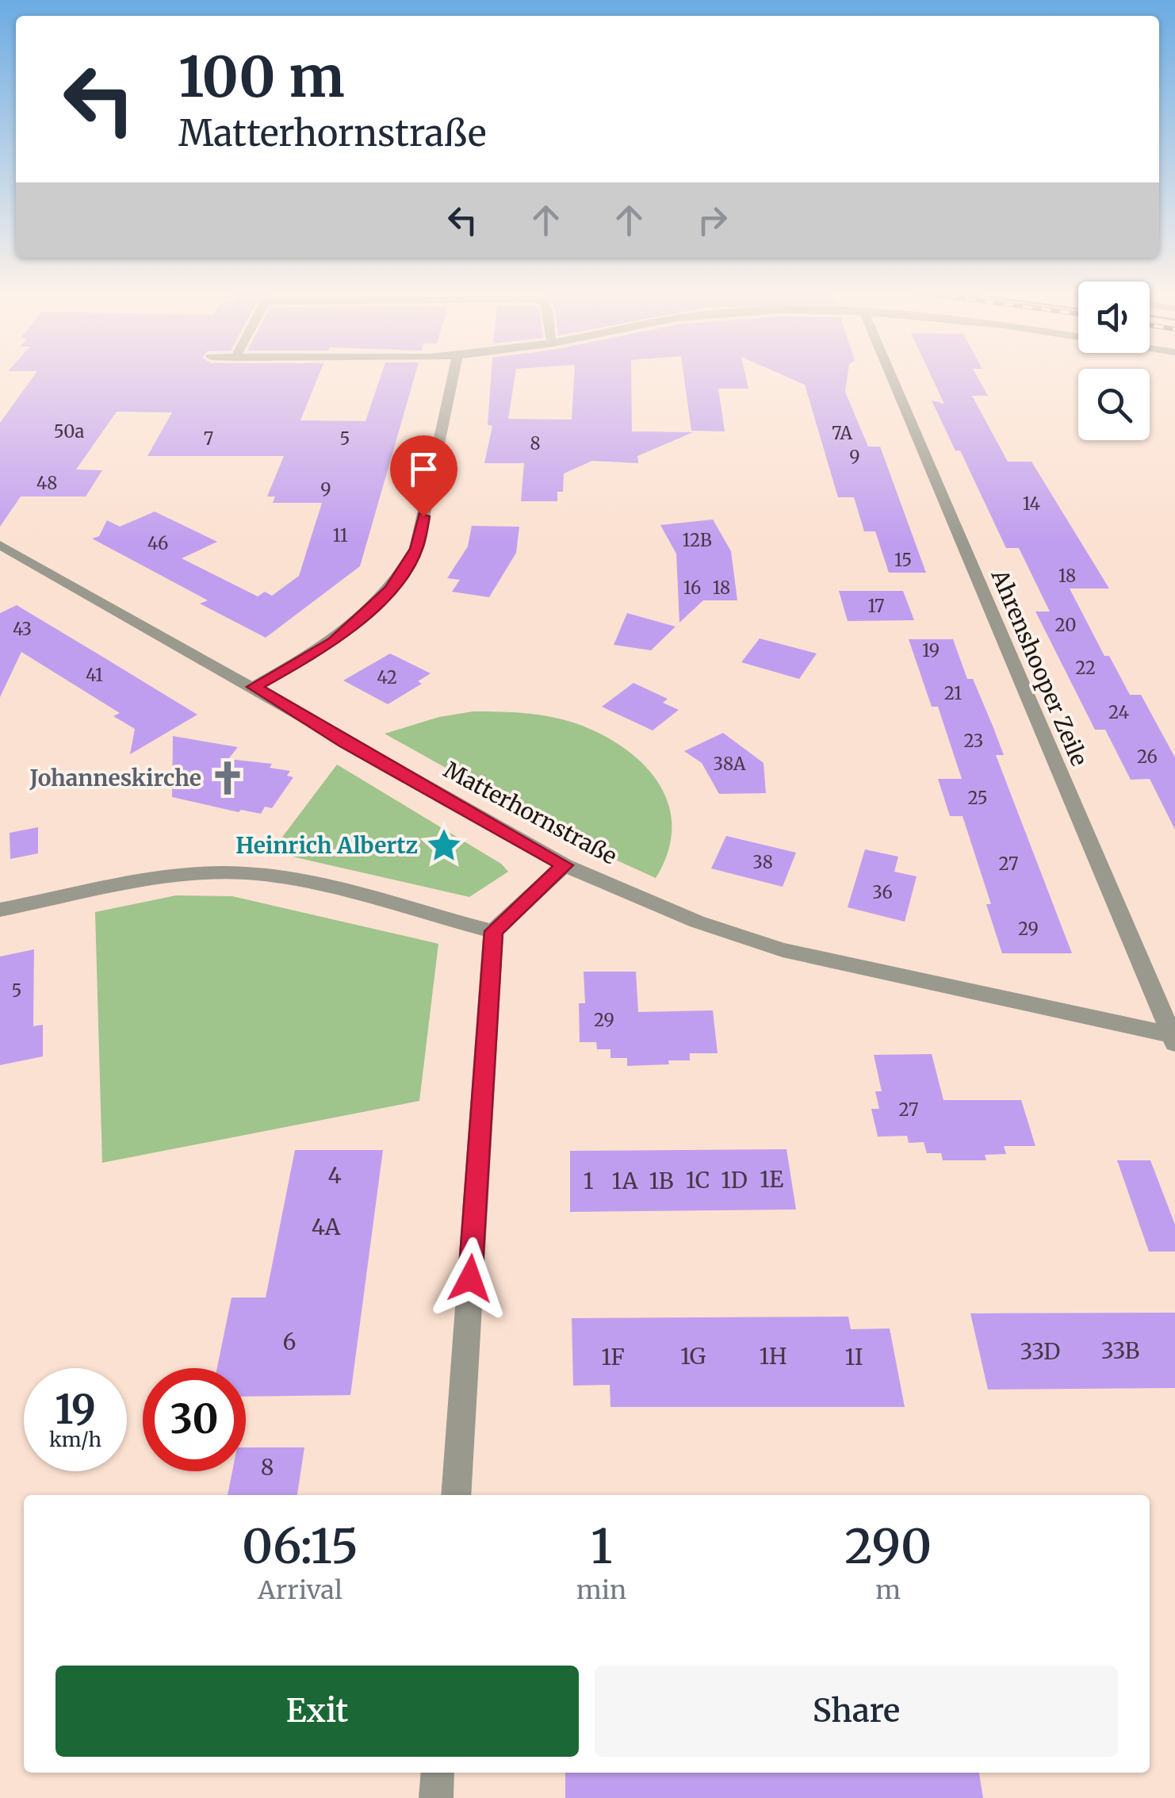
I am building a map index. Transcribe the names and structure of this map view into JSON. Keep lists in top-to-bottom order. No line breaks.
{"streets":{"street":["Ahrenshooper Zeile","Matterhornstraße"]},"crossings":[["Ahrenshooper Zeile","Matterhornstraße"]],"places":{"church":["Johanneskirche"],"place":["Heinrich Albertz"]},"house_numbers":["50a","7A","7","5","8","9","48","9","14","11","12B","46","15","18","16","18","17","20","43","19","22","41","42","21","24","23","26","38A","25","38","27","36","29","5","29","27","4","1E","1C","1D","1","1A","1B","4A","6","33B","33D","1G","1H","1F","1I","8"],"page":{"turn":["100 m","Matterhornstraße"],"speed":"19 km/h","limit":"30","eta":["06:15","Arrival","1","min","290","m"],"buttons":["Exit","Share"]}}
